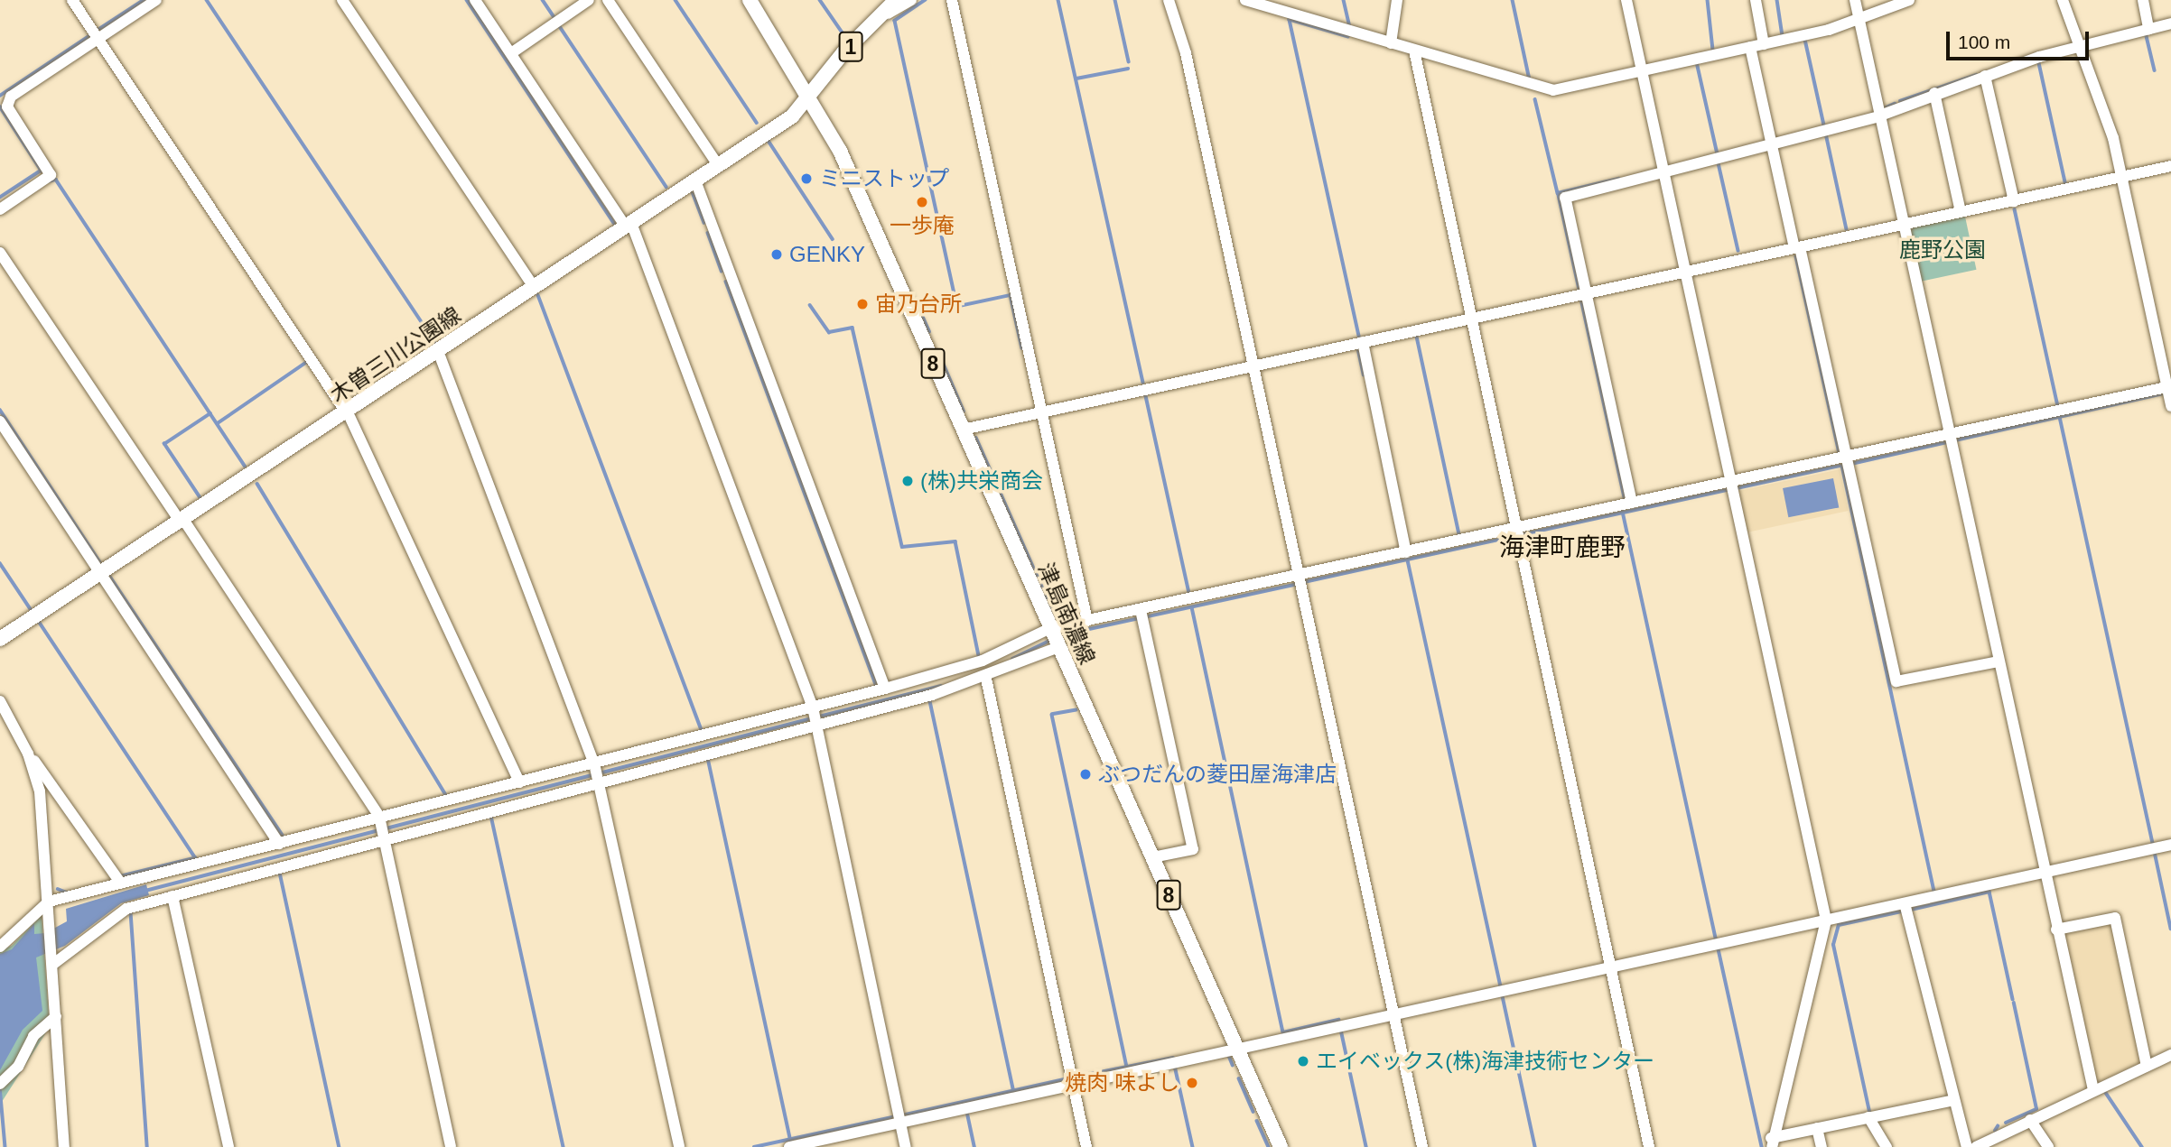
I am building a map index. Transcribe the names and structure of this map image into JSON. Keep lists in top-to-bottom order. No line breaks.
{"streets":{"main road":["1","木曽三川公園線","8","津島南濃線"]},"crossings":[["1","木曽三川公園線"],["1","津島南濃線"],["木曽三川公園線","津島南濃線"]],"districts":["海津町鹿野"],"parks":["鹿野公園"],"places":["ミニストップ","一歩庵","GENKY","宙乃台所","(株)共栄商会","ぶつだんの菱田屋海津店","エイベックス(株)海津技術センター","焼肉 味よし"],"scale_bar":"100 m"}
